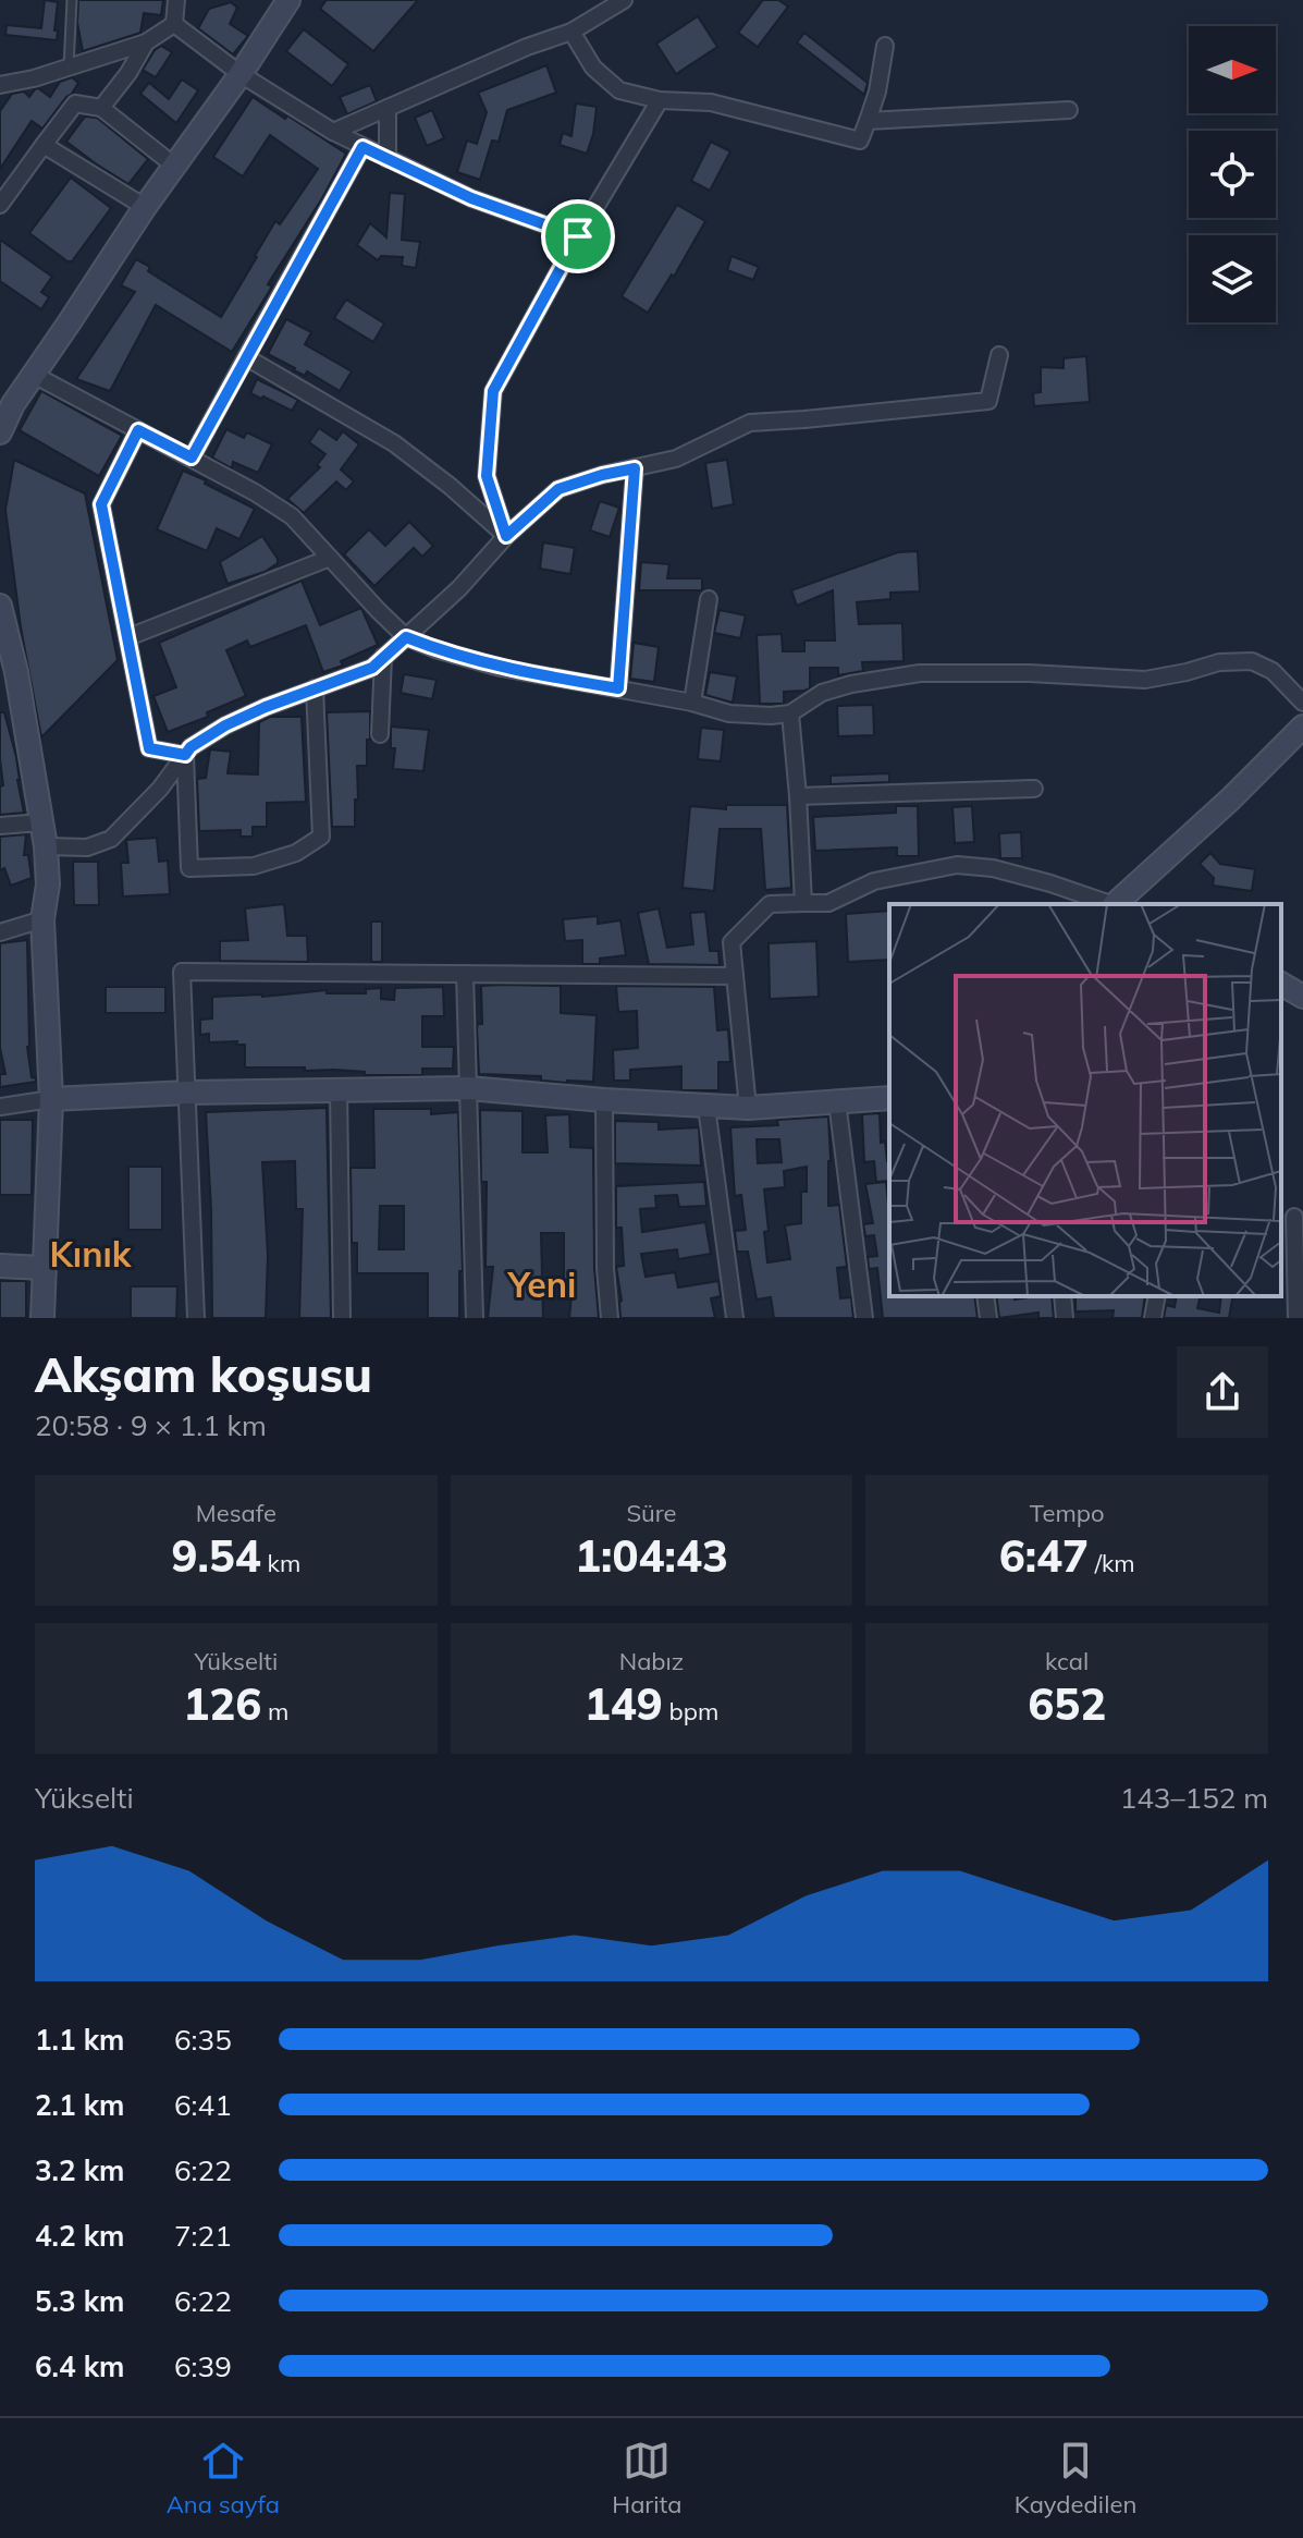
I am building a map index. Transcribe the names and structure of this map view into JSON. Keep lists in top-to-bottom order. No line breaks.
{"districts":["Kınık","Yeni"],"north":"right","page":{"heading":["Akşam koşusu","20:58 · 9 × 1.1 km"],"stats":[["Mesafe","9.54 km"],["Süre","1:04:43"],["Tempo","6:47 /km"],["Yükselti","126 m"],["Nabız","149 bpm"],["kcal","652"]],"chart":["Yükselti","143–152 m"],"list":[{"name":"1.1 km","note":"6:35"},{"name":"2.1 km","note":"6:41"},{"name":"3.2 km","note":"6:22"},{"name":"4.2 km","note":"7:21"},{"name":"5.3 km","note":"6:22"},{"name":"6.4 km","note":"6:39"}],"tabs":["Ana sayfa","Harita","Kaydedilen"]}}
